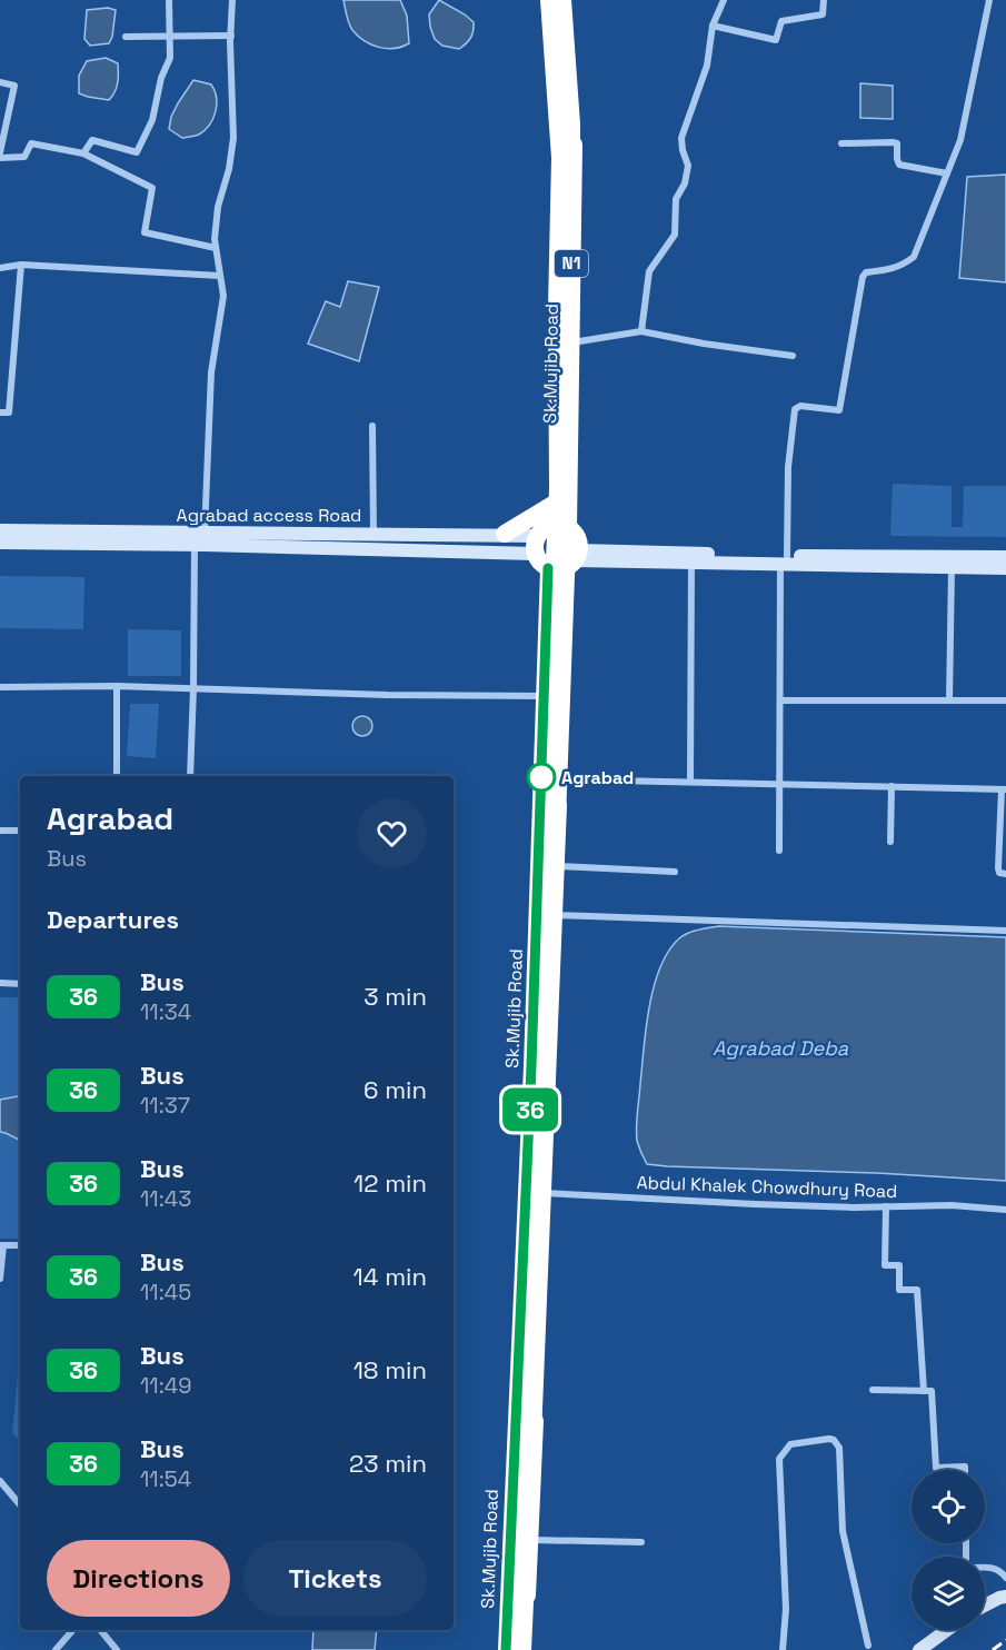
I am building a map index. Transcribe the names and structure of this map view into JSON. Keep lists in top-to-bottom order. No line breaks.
{"streets":{"highway":["N1","Sk.Mujib Road"],"main road":["Agrabad access Road"],"street":["Abdul Khalek Chowdhury Road"]},"crossings":[["Sk.Mujib Road","Agrabad access Road"],["Sk.Mujib Road","Abdul Khalek Chowdhury Road"]],"water":["Agrabad Deba"],"places":["Agrabad"],"lines":["bus line 36"],"page":{"on_map":"36","heading":[["Agrabad","Bus"],"Departures"],"list":[{"mark":"36","name":"Bus","note":"11:34","value":"3 min"},{"mark":"36","name":"Bus","note":"11:37","value":"6 min"},{"mark":"36","name":"Bus","note":"11:43","value":"12 min"},{"mark":"36","name":"Bus","note":"11:45","value":"14 min"},{"mark":"36","name":"Bus","note":"11:49","value":"18 min"},{"mark":"36","name":"Bus","note":"11:54","value":"23 min"}],"buttons":["Directions","Tickets"]}}
